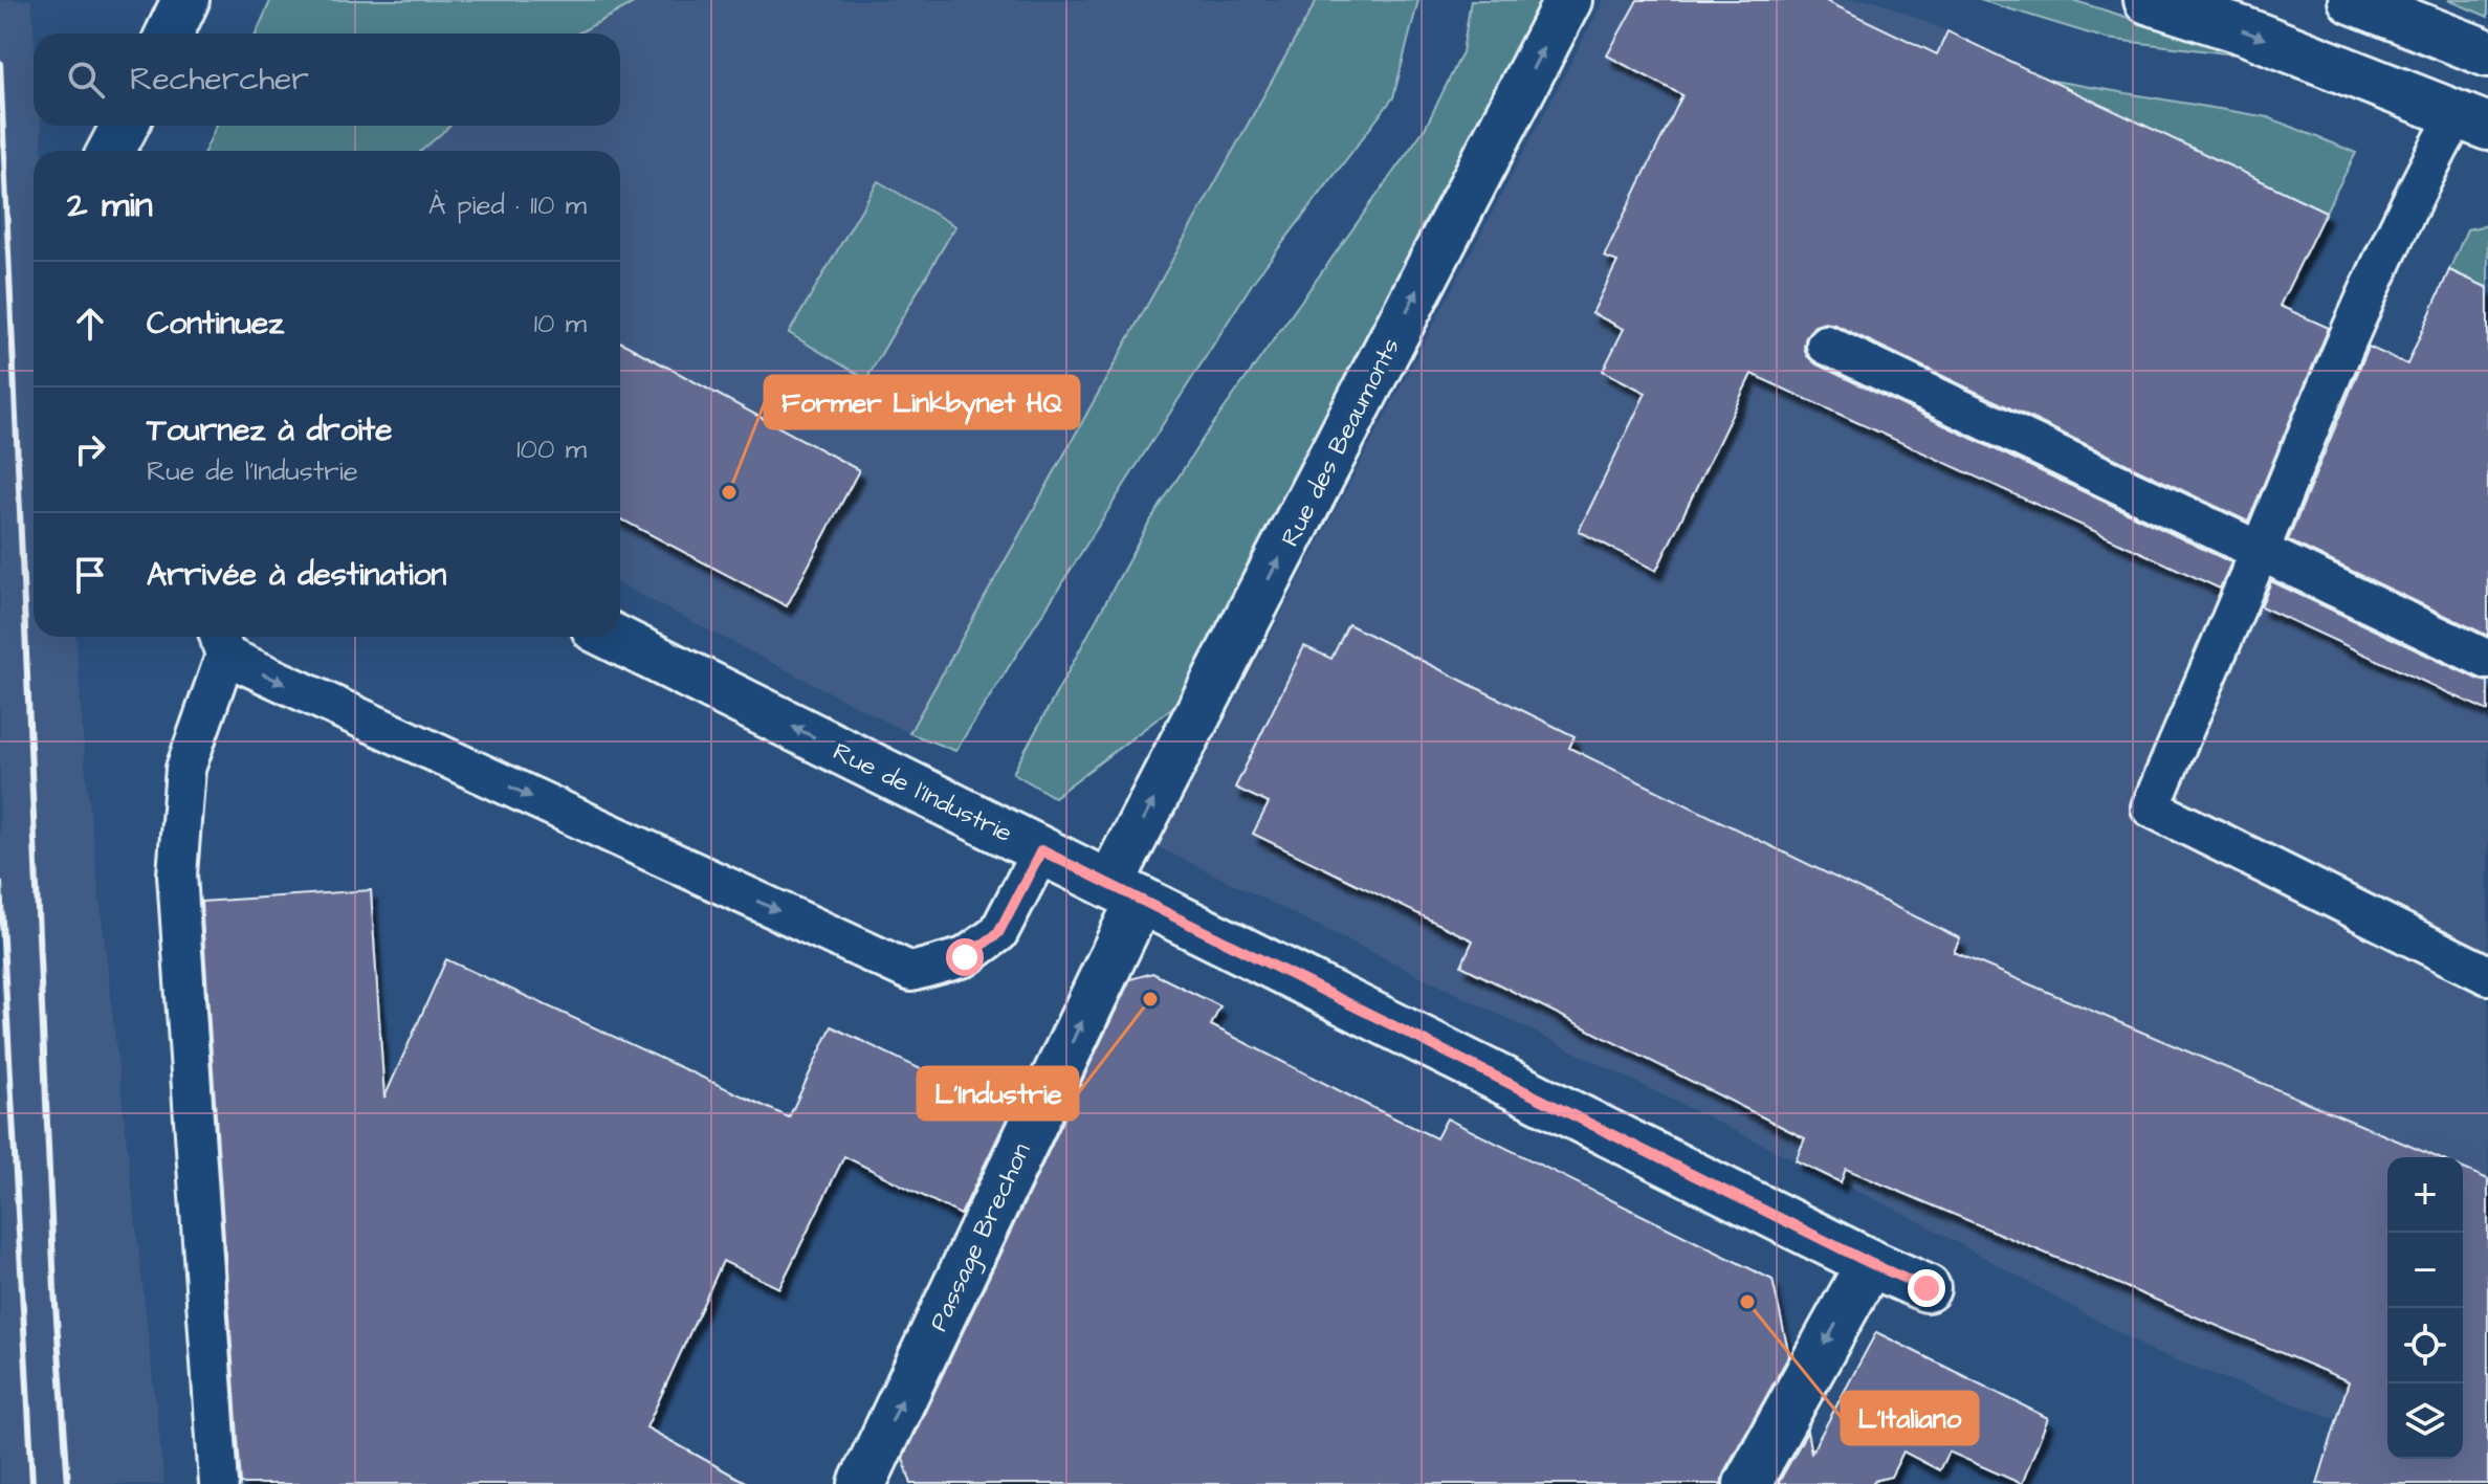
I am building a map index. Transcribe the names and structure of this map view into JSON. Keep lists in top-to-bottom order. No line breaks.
{"streets":{"street":["Rue des Beaumonts","Rue de l'Industrie","Passage Brechon"]},"crossings":[["Rue des Beaumonts","Rue de l'Industrie"],["Rue des Beaumonts","Passage Brechon"],["Rue de l'Industrie","Passage Brechon"]],"one_way":["Rue des Beaumonts","Passage Brechon"],"places":["Former Linkbynet HQ","L'Industrie","L'Italiano"],"page":{"search":"Rechercher","heading":["2 min","À pied · 110 m"],"list":[["Continuez","10 m"],["Tournez à droite","Rue de l'Industrie","100 m"],"Arrivée à destination"],"map_buttons":["+","−"]}}
